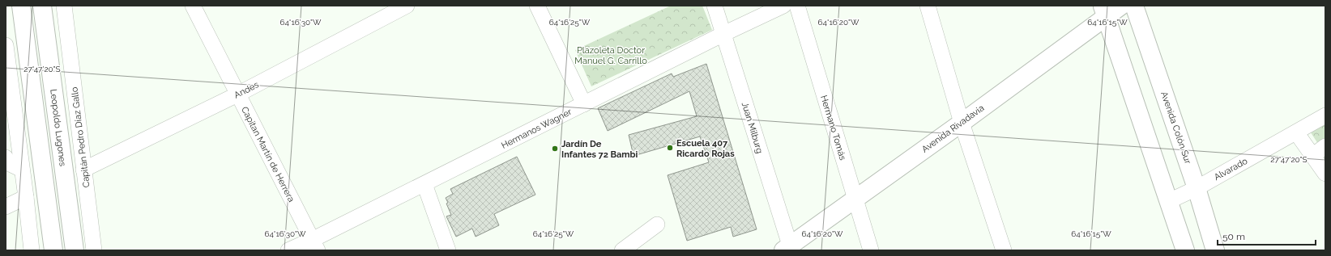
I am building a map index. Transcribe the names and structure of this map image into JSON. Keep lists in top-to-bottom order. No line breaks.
{"streets":{"main road":["Leopoldo Lugones","Avenida Colón Sur","Avenida Rivadavia"],"street":["Andes","Juan Milburg","Hermano Tomás","Hermanos Wagner","Capitán Pedro Díaz Gallo","Capitan Martín de Herrera","Alvarado"]},"crossings":[["Andes","Capitán Pedro Díaz Gallo"],["Andes","Capitan Martín de Herrera"],["Juan Milburg","Hermanos Wagner"],["Juan Milburg","Avenida Rivadavia"],["Hermano Tomás","Avenida Rivadavia"],["Avenida Colón Sur","Alvarado"],["Hermanos Wagner","Capitan Martín de Herrera"]],"parks":["Plazoleta Doctor Manuel G. Carrillo"],"places":["Escuela 407 Ricardo Rojas","Jardín De Infantes 72 Bambi"],"scale_bar":"50 m","coordinates":["64°16'30\"W","64°16'25\"W","64°16'20\"W","64°16'15\"W","27°47'20\"S"]}
